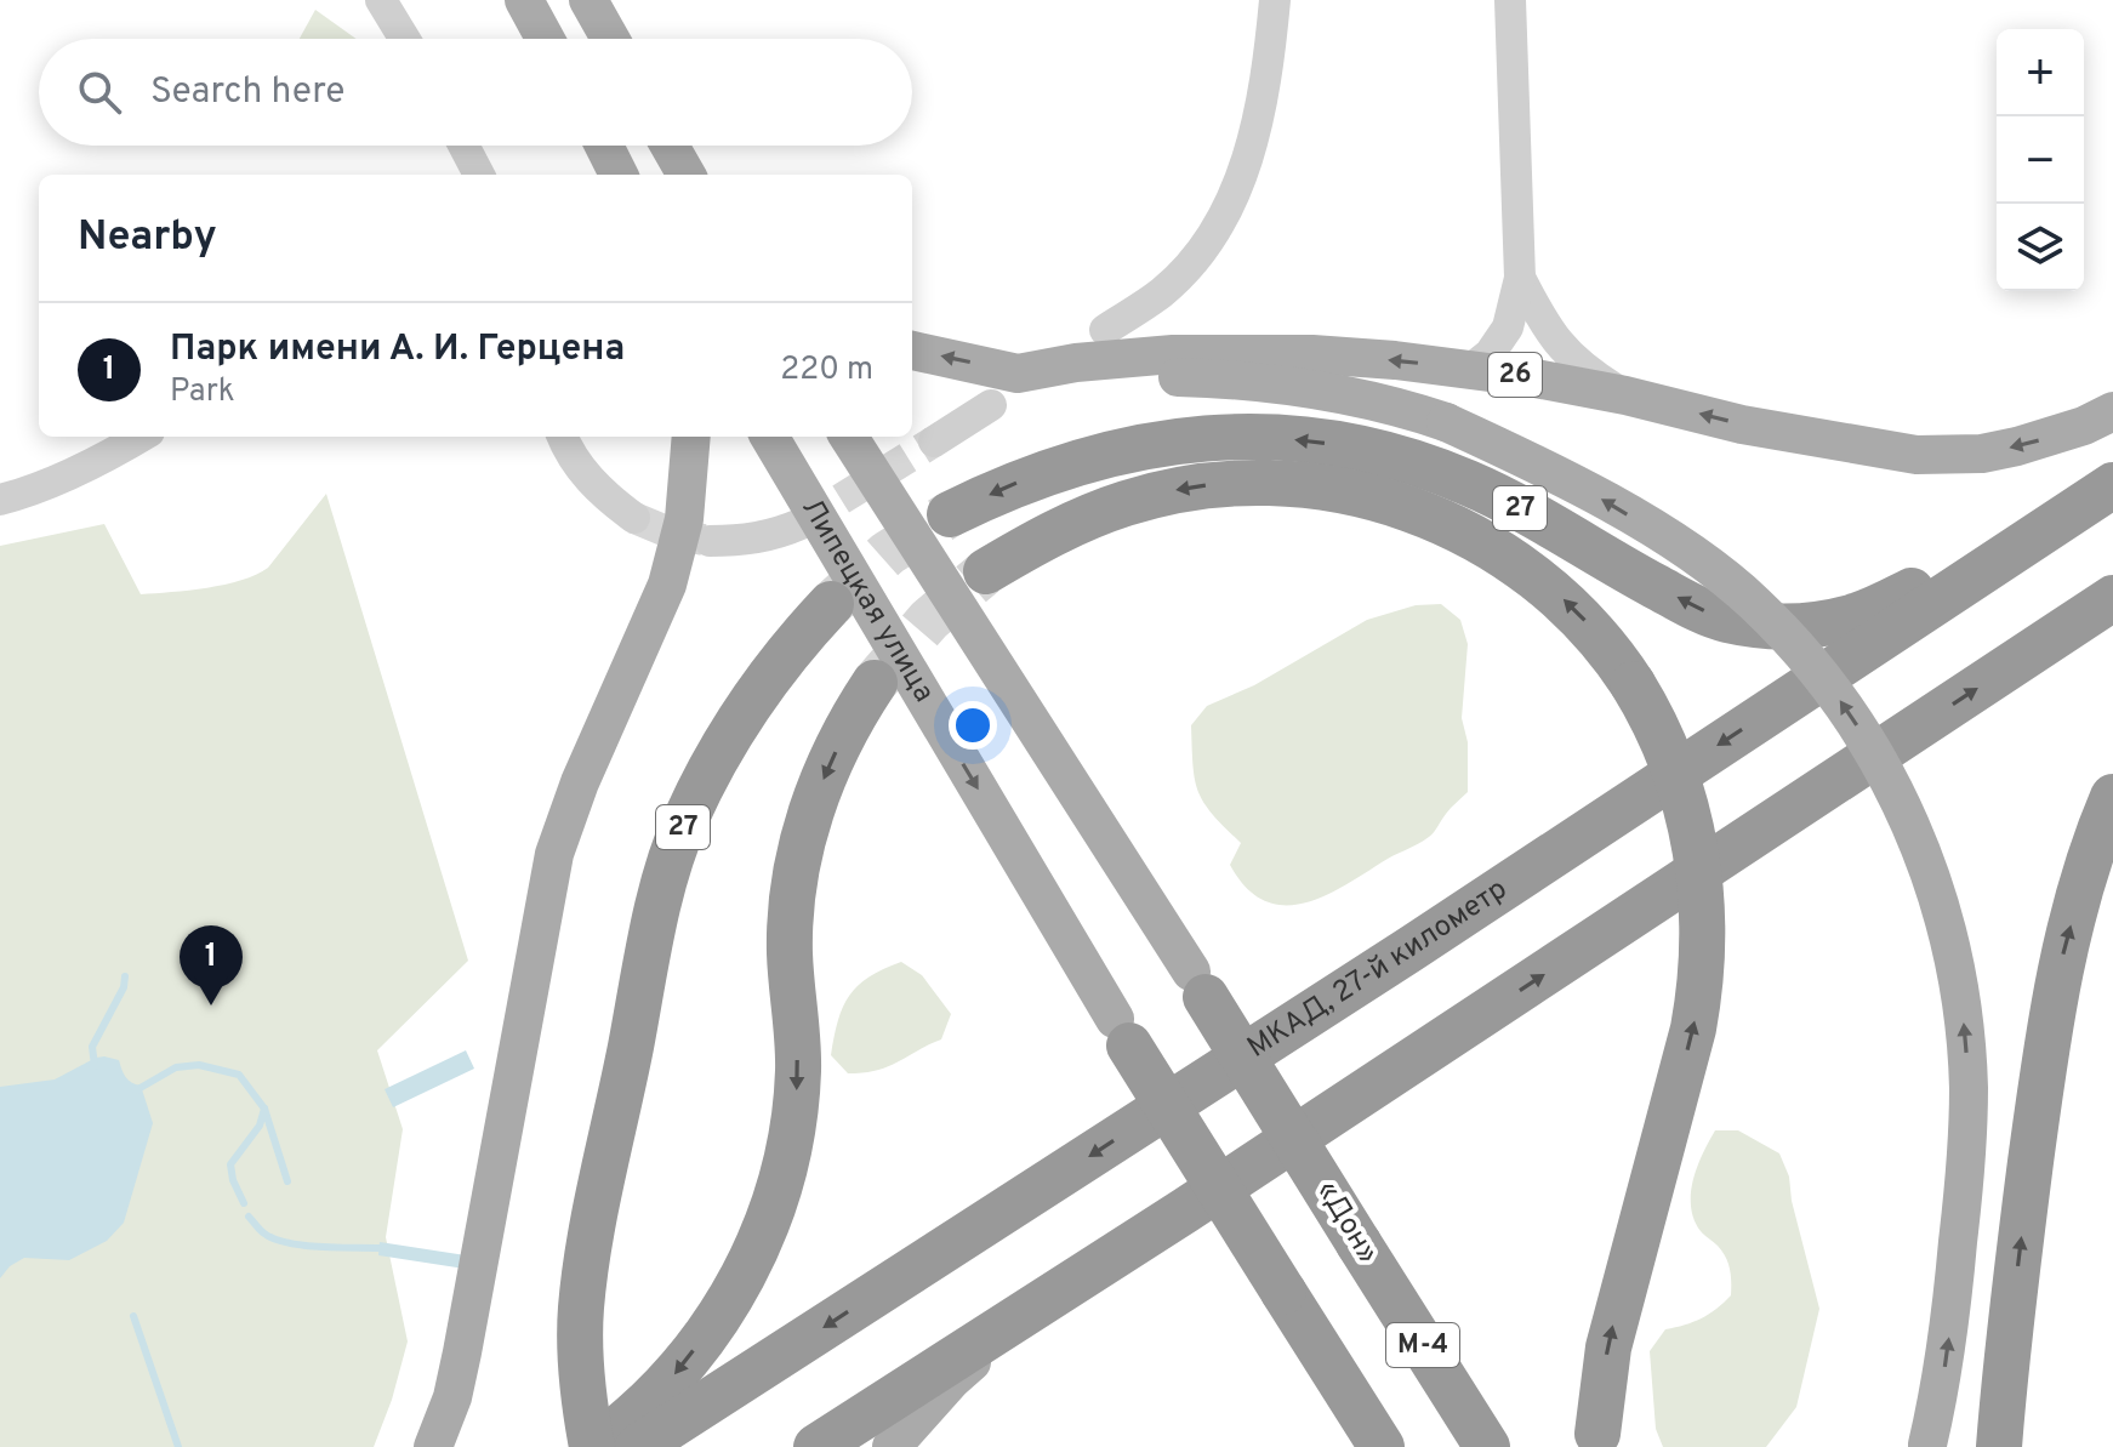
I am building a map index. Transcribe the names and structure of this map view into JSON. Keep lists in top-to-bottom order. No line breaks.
{"streets":{"highway":["27","МКАД, 27-й километр","«Дон»","М-4"],"main road":["26","Липецкая улица"]},"crossings":[["27","МКАД, 27-й километр"]],"page":{"map_buttons":["+","−"],"search":"Search here","heading":"Nearby","list":[{"mark":"1","name":"Парк имени А. И. Герцена","note":"Park","value":"220 m"}],"pins":"1"}}
